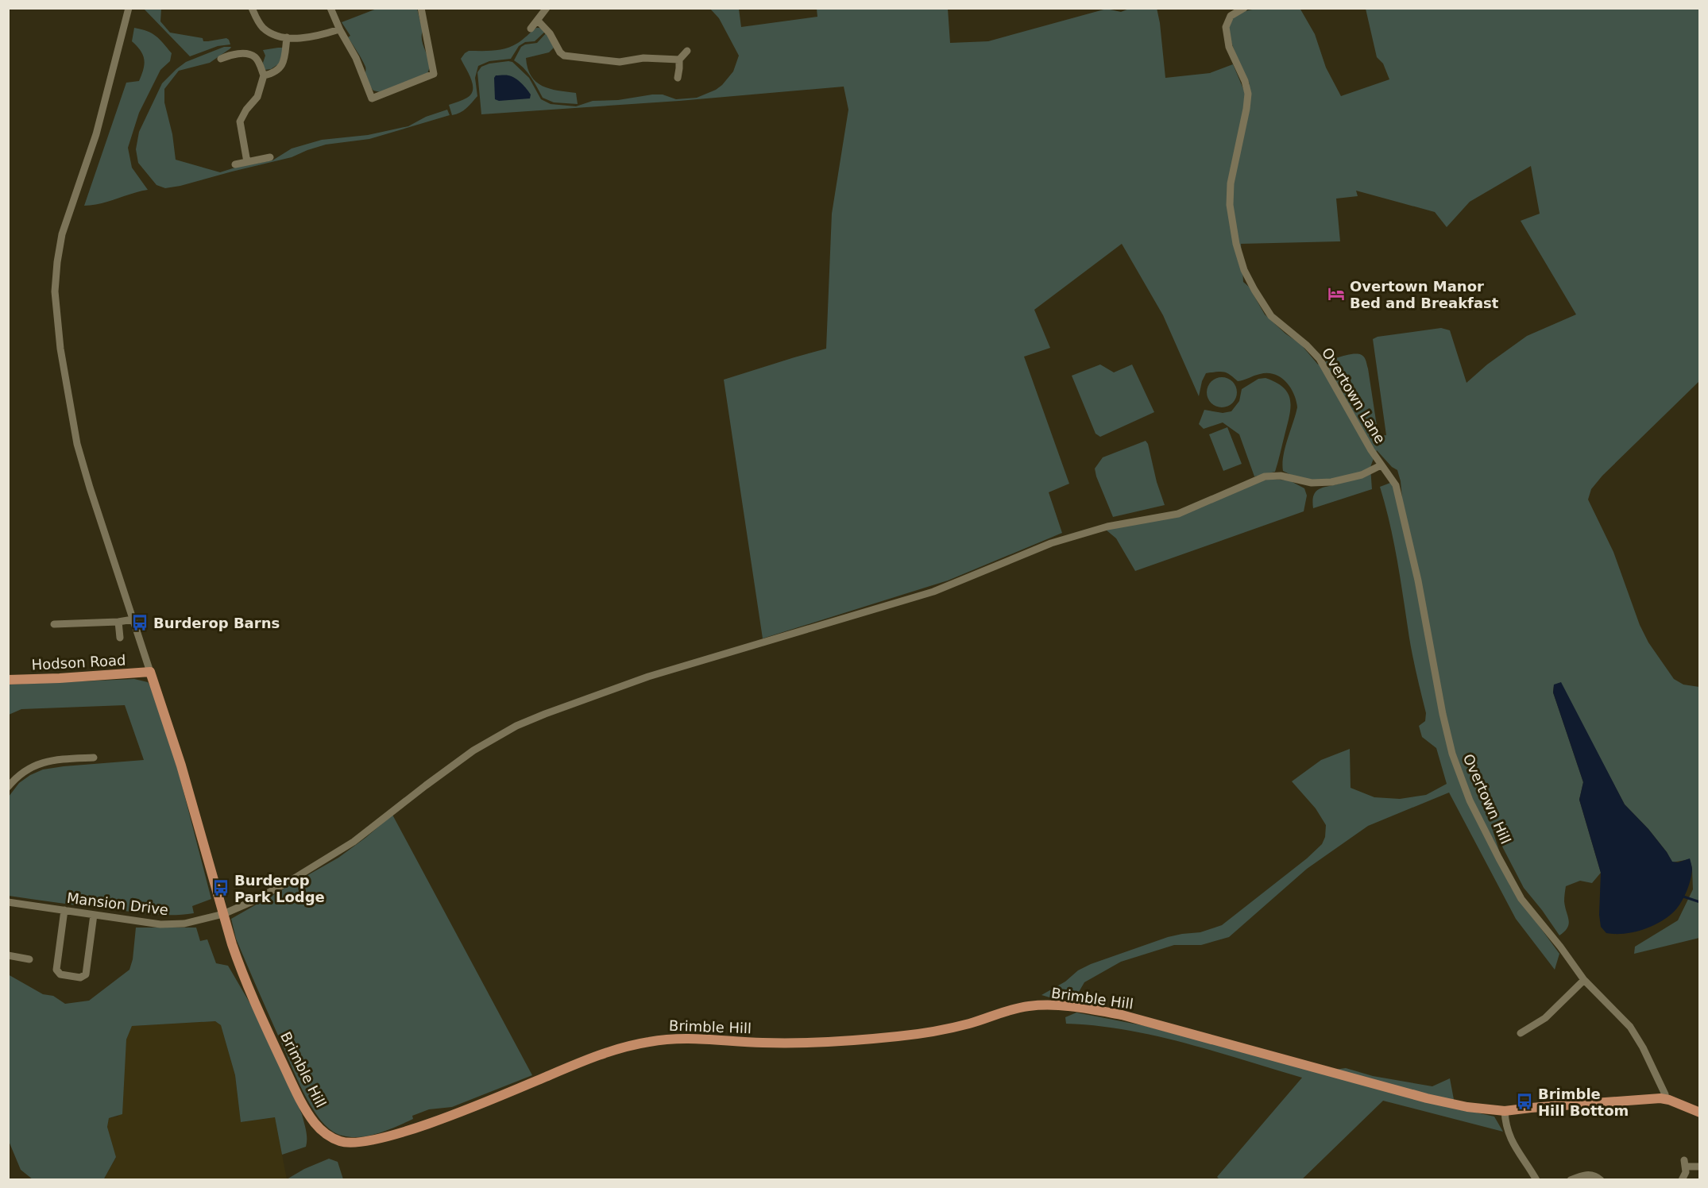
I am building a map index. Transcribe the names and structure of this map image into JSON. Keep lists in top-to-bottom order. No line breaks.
{"streets":{"main road":["Hodson Road","Brimble Hill"],"street":["Overtown Lane","Overtown Hill","Mansion Drive"]},"crossings":[["Overtown Lane","Overtown Hill"],["Overtown Lane","Mansion Drive"],["Hodson Road","Brimble Hill"],["Overtown Hill","Mansion Drive"],["Overtown Hill","Brimble Hill"],["Mansion Drive","Brimble Hill"]],"places":{"hotel":["Overtown Manor Bed and Breakfast"],"bus stop":["Burderop Barns","Burderop Park Lodge","Brimble Hill Bottom"]}}
